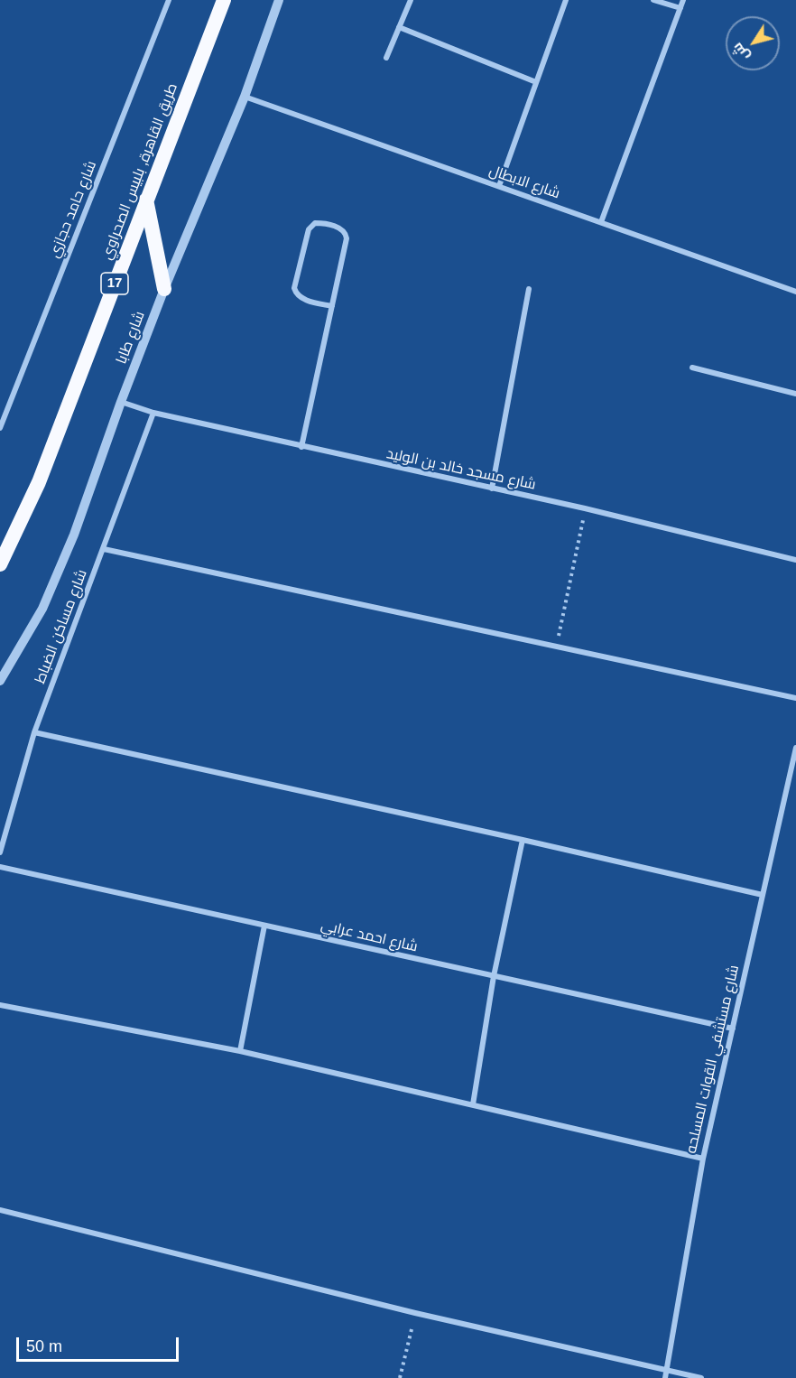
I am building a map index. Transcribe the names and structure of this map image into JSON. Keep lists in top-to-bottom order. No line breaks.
{"streets":{"highway":["طريق القاهرة, بلبيس الصحراوي","17"],"street":["شارع الابطال","شارع حامد حجازي","شارع طابا","شارع مسجد خالد بن الوليد","شارع مساكن الضباط","شارع احمد عرابي","شارع مستشفي القوات المسلحه"]},"crossings":[["شارع الابطال","شارع طابا"],["شارع طابا","شارع مسجد خالد بن الوليد"],["شارع مسجد خالد بن الوليد","شارع مساكن الضباط"],["شارع احمد عرابي","شارع مستشفي القوات المسلحه"]],"scale_bar":"50 m","north":"bottom left"}
